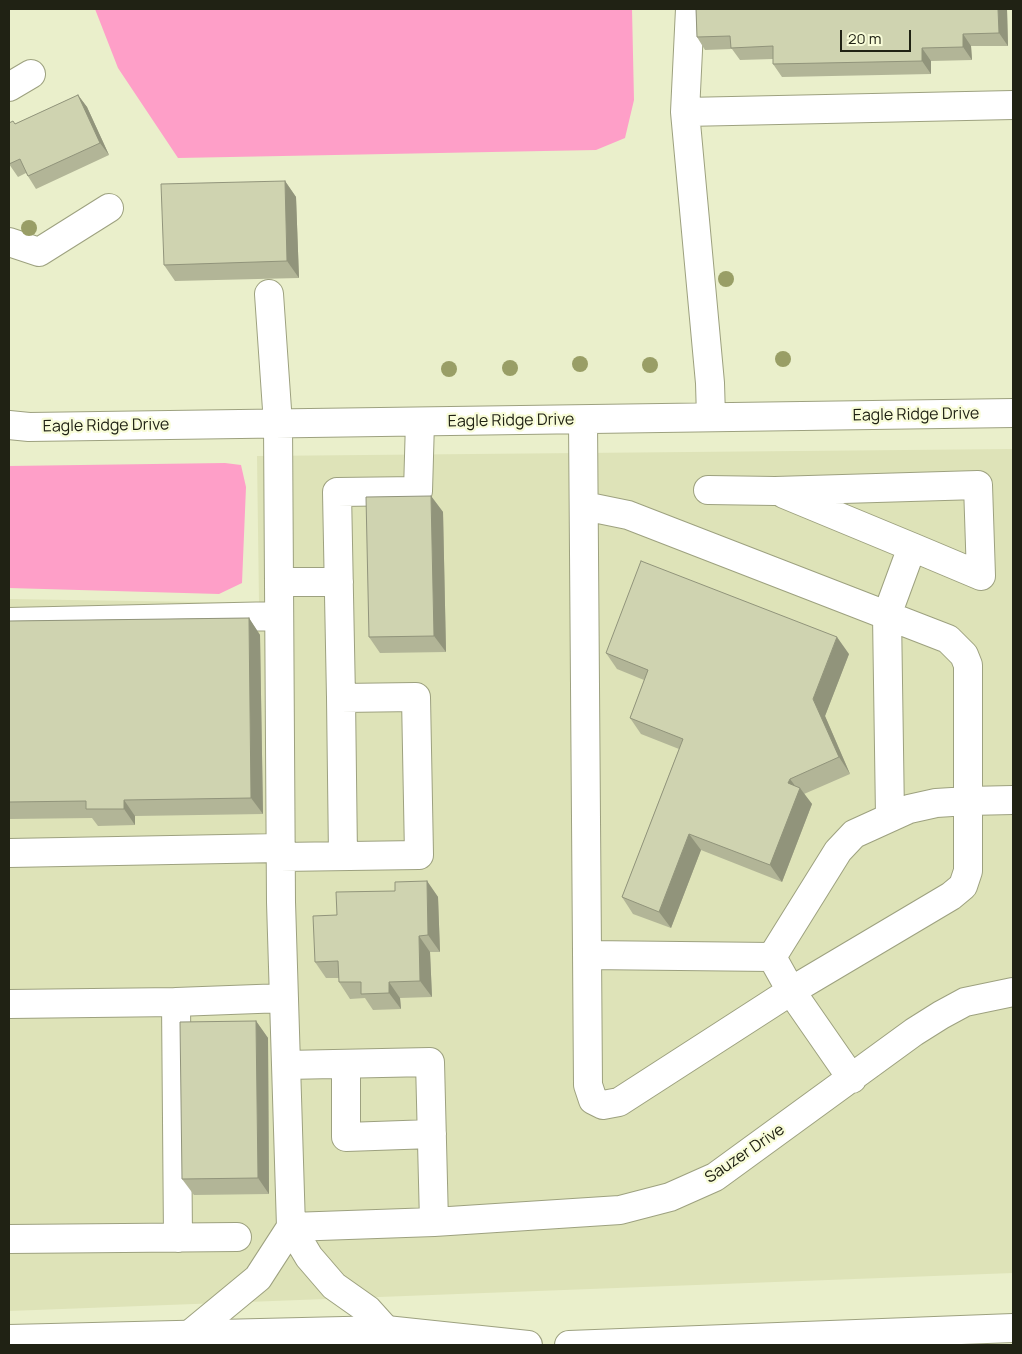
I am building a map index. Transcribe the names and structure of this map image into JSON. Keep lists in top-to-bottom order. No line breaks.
{"streets":{"main road":["Eagle Ridge Drive","Sauzer Drive"]},"scale_bar":"20 m"}
